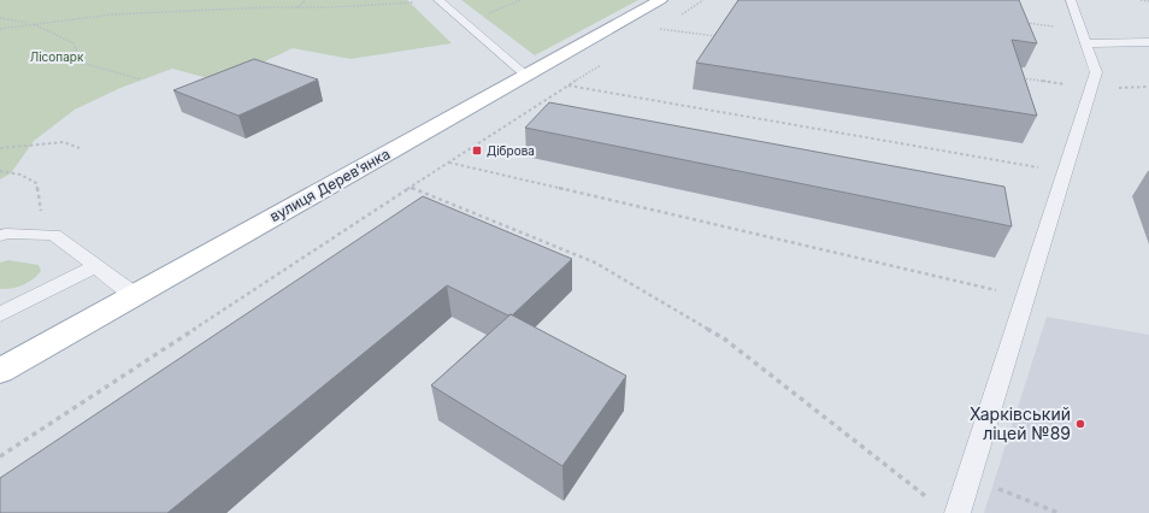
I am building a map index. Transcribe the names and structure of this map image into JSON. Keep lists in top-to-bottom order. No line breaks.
{"streets":{"main road":["вулиця Дерев’янка"]},"parks":["Лісопарк"],"places":{"transit":["Діброва"],"other":["Харківський ліцей №89"]}}
